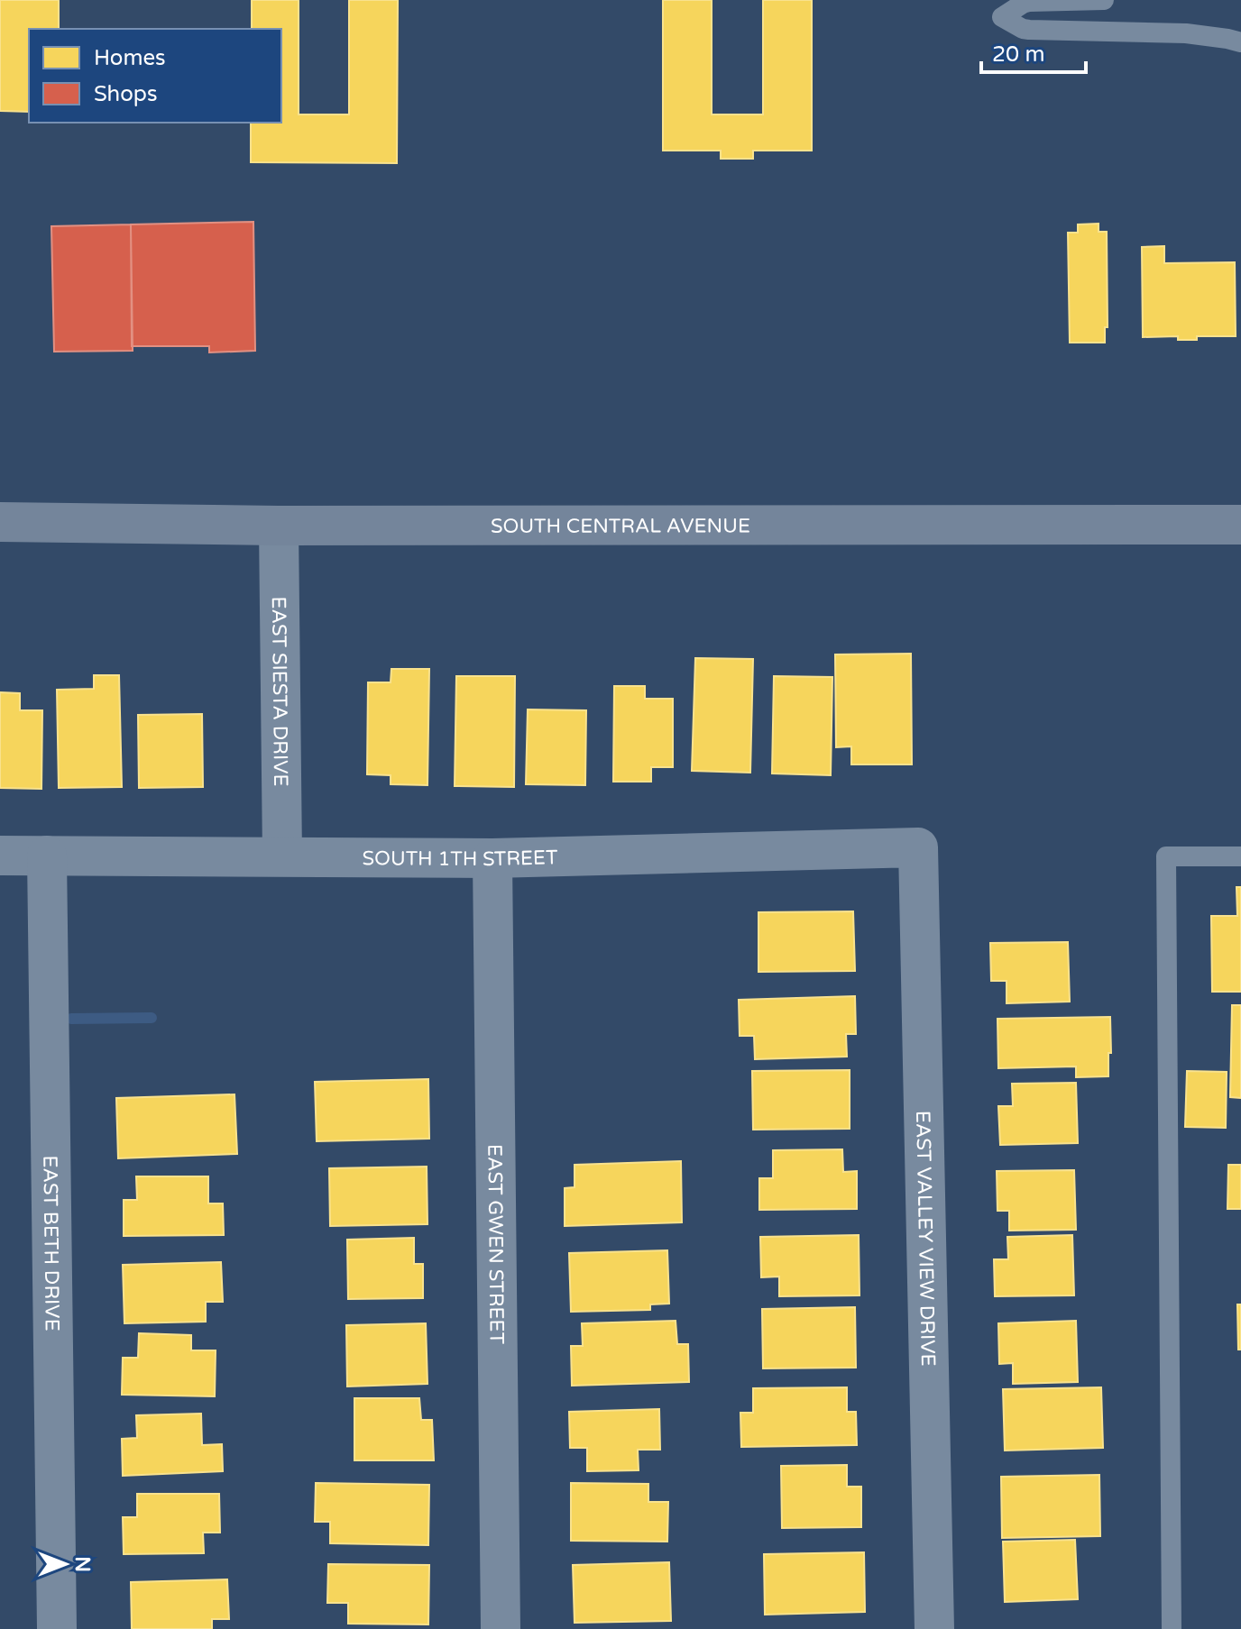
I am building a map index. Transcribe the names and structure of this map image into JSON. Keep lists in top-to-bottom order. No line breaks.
{"streets":{"main road":["SOUTH CENTRAL AVENUE"],"street":["EAST SIESTA DRIVE","SOUTH 1TH STREET","EAST VALLEY VIEW DRIVE","EAST BETH DRIVE","EAST GWEN STREET"]},"crossings":[["SOUTH CENTRAL AVENUE","EAST SIESTA DRIVE"],["EAST SIESTA DRIVE","SOUTH 1TH STREET"],["SOUTH 1TH STREET","EAST VALLEY VIEW DRIVE"],["SOUTH 1TH STREET","EAST BETH DRIVE"],["SOUTH 1TH STREET","EAST GWEN STREET"]],"legend":["Homes","Shops"],"scale_bar":"20 m","north":"right"}
